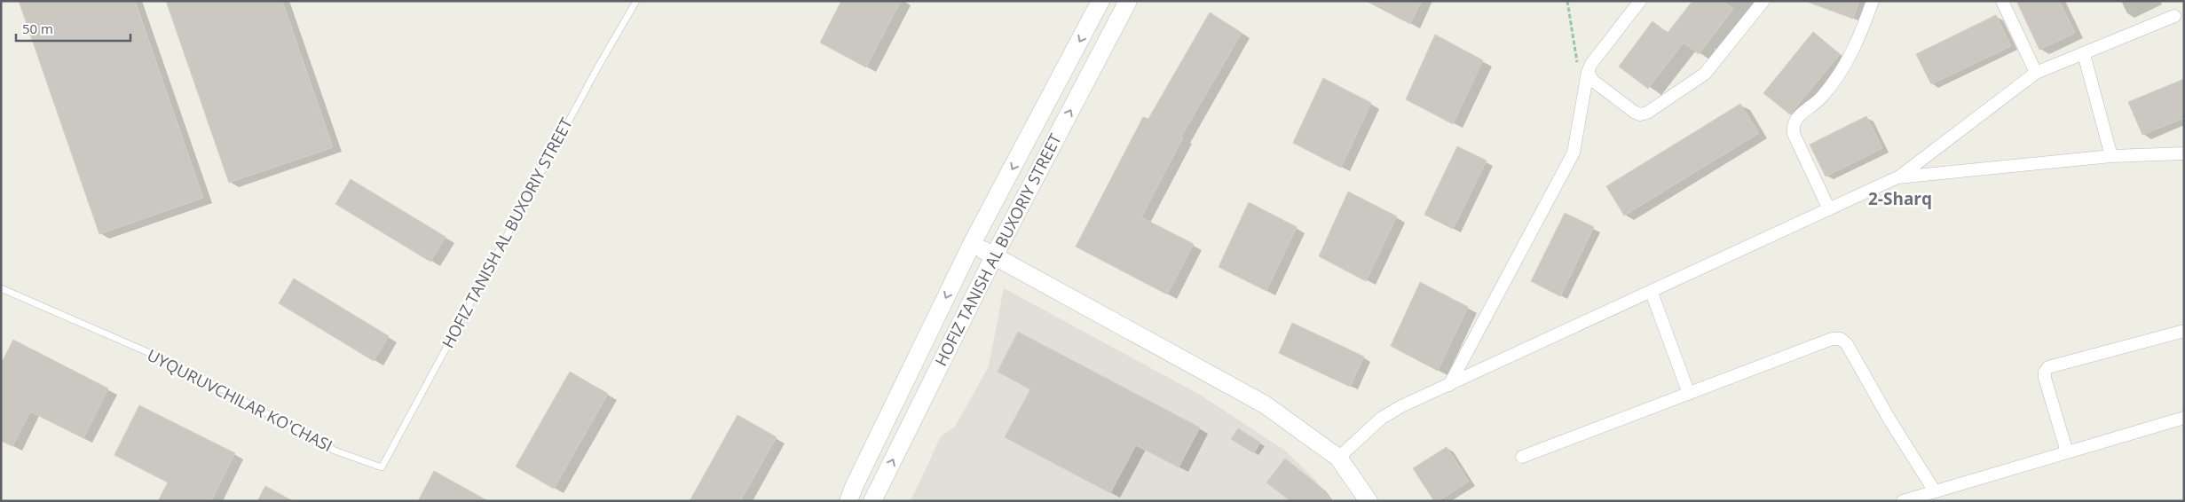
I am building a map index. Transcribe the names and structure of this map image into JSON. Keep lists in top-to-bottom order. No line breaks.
{"streets":{"main road":["HOFIZ TANISH AL BUXORIY STREET"],"lane":["UYQURUVCHILAR KO'CHASI"]},"crossings":[["HOFIZ TANISH AL BUXORIY STREET","UYQURUVCHILAR KO'CHASI"]],"districts":["2-Sharq"],"scale_bar":"50 m"}
